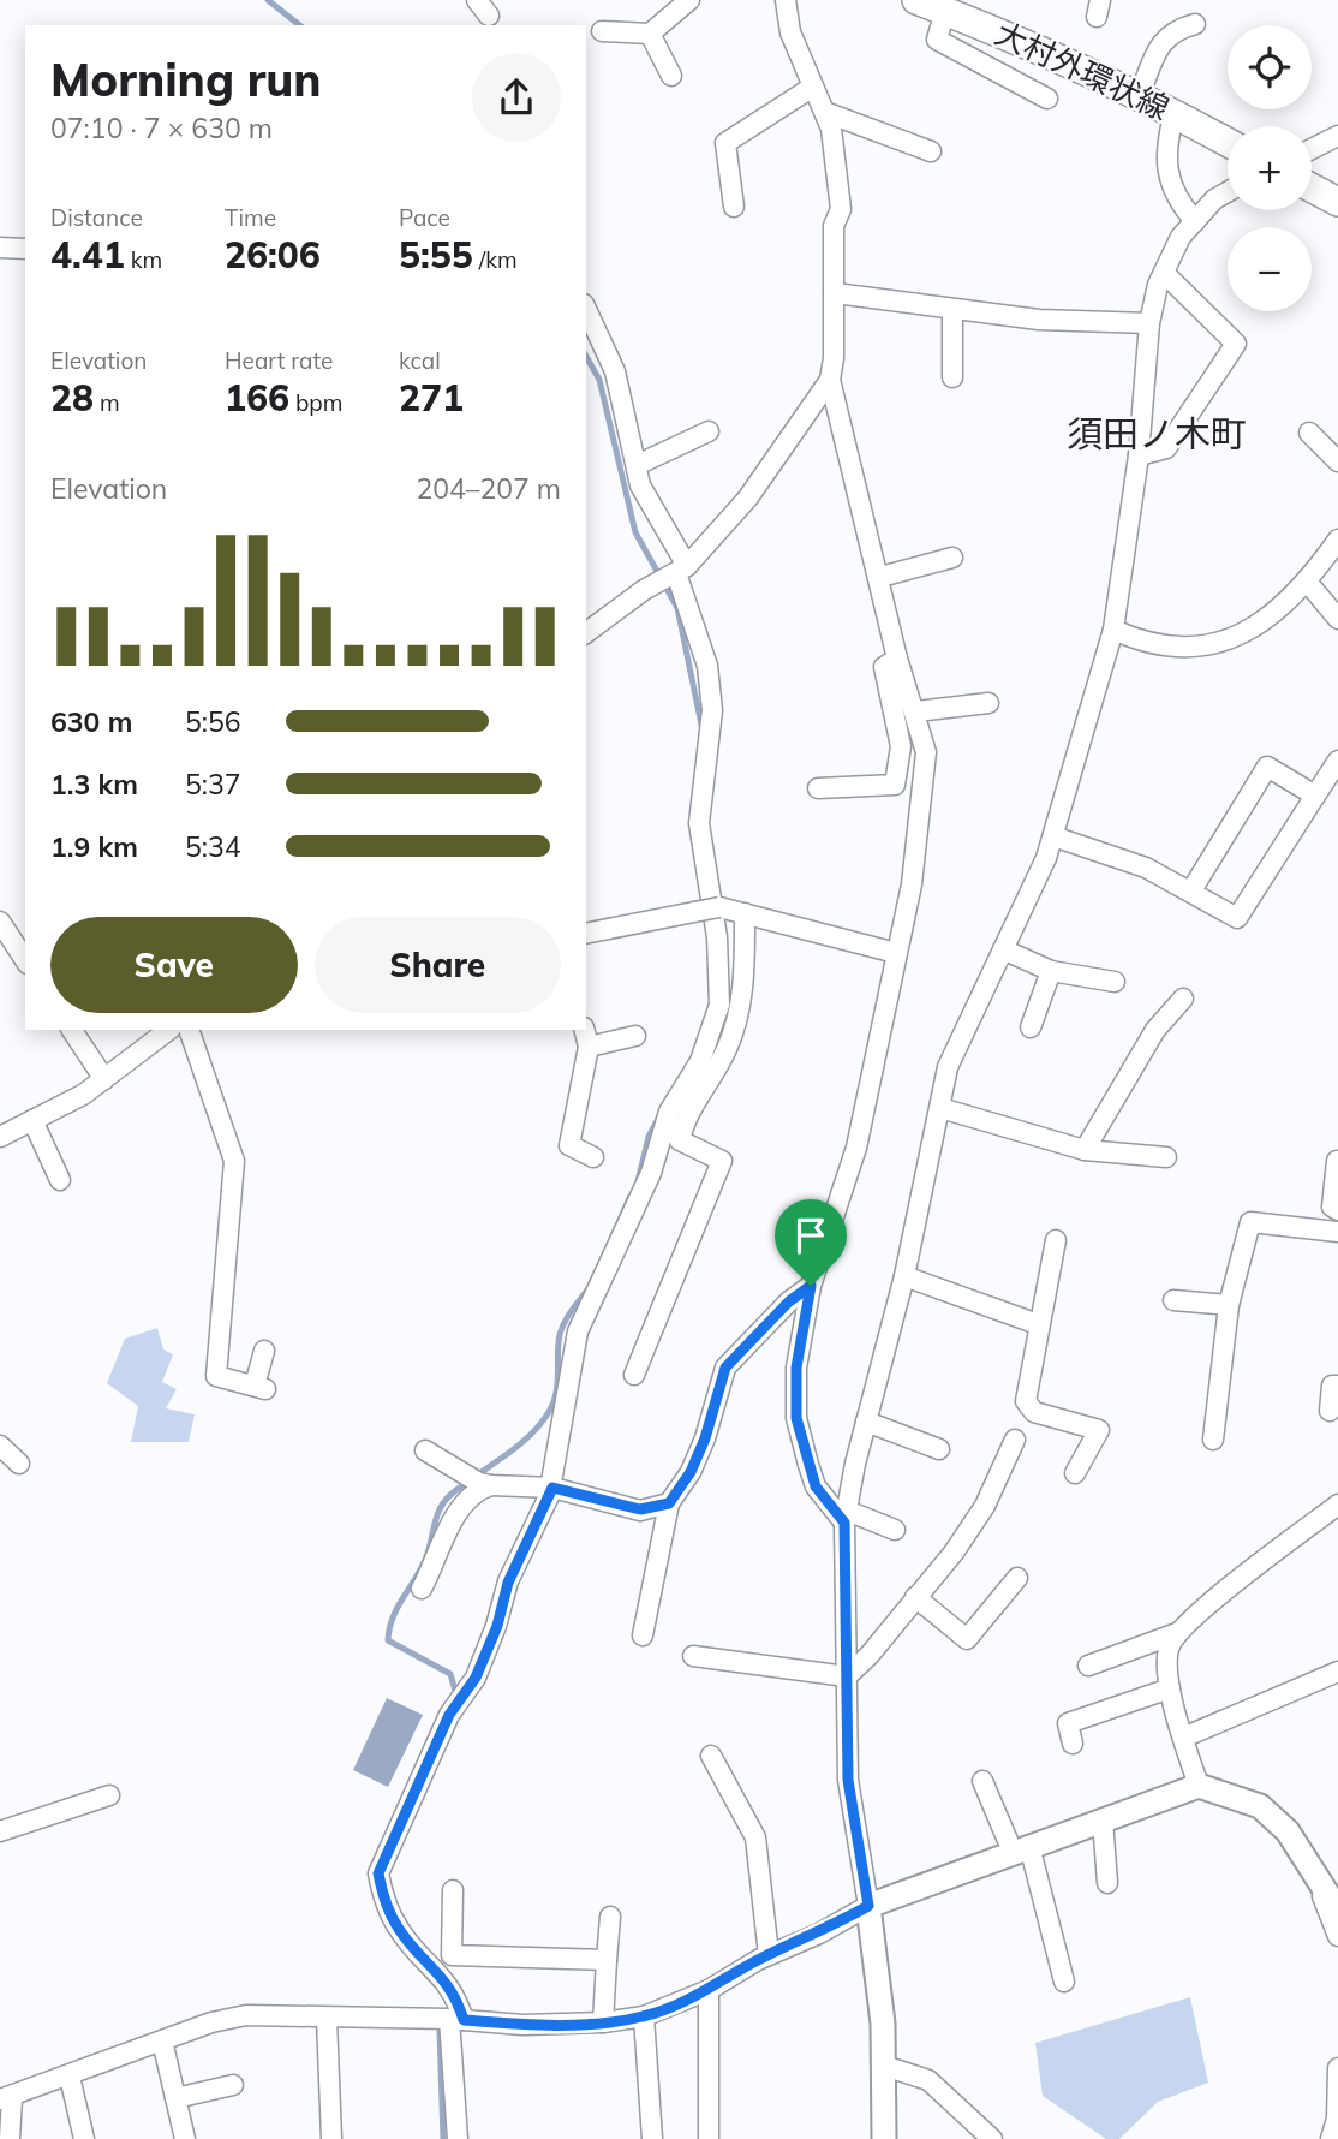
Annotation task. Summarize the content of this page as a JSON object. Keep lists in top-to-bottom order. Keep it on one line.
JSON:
{"streets":{"main road":["大村外環状線"]},"districts":["須田ノ木町"],"page":{"map_buttons":["+","−"],"heading":["Morning run","07:10 · 7 × 630 m"],"stats":[["Distance","4.41 km"],["Time","26:06"],["Pace","5:55 /km"],["Elevation","28 m"],["Heart rate","166 bpm"],["kcal","271"]],"chart":["Elevation","204–207 m"],"list":[{"name":"630 m","note":"5:56"},{"name":"1.3 km","note":"5:37"},{"name":"1.9 km","note":"5:34"}],"buttons":["Save","Share"]}}
